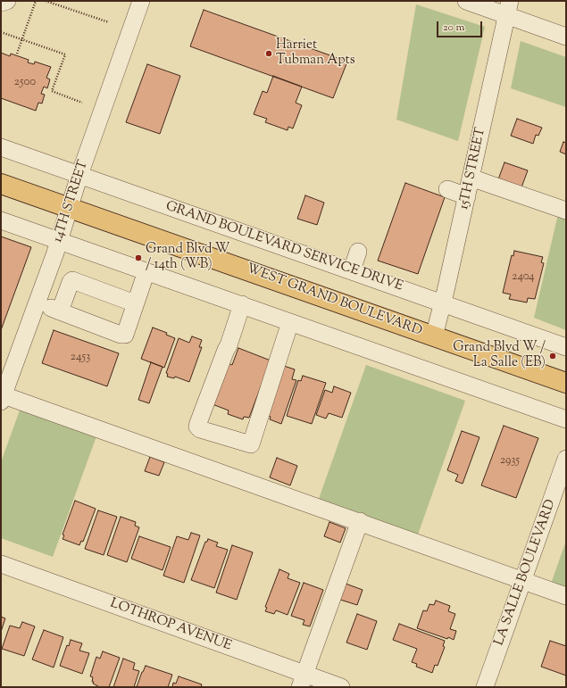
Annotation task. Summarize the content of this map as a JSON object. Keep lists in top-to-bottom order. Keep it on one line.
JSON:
{"streets":{"main road":["WEST GRAND BOULEVARD"],"street":["15TH STREET","14TH STREET","GRAND BOULEVARD SERVICE DRIVE","LA SALLE BOULEVARD","LOTHROP AVENUE"]},"crossings":[["15TH STREET","GRAND BOULEVARD SERVICE DRIVE"],["15TH STREET","WEST GRAND BOULEVARD"],["14TH STREET","GRAND BOULEVARD SERVICE DRIVE"],["14TH STREET","WEST GRAND BOULEVARD"]],"places":["Harriet Tubman Apts","Grand Blvd W / 14th (WB)","Grand Blvd W / La Salle (EB)"],"house_numbers":["2500","2404","2453","2935"],"scale_bar":"20 m"}
